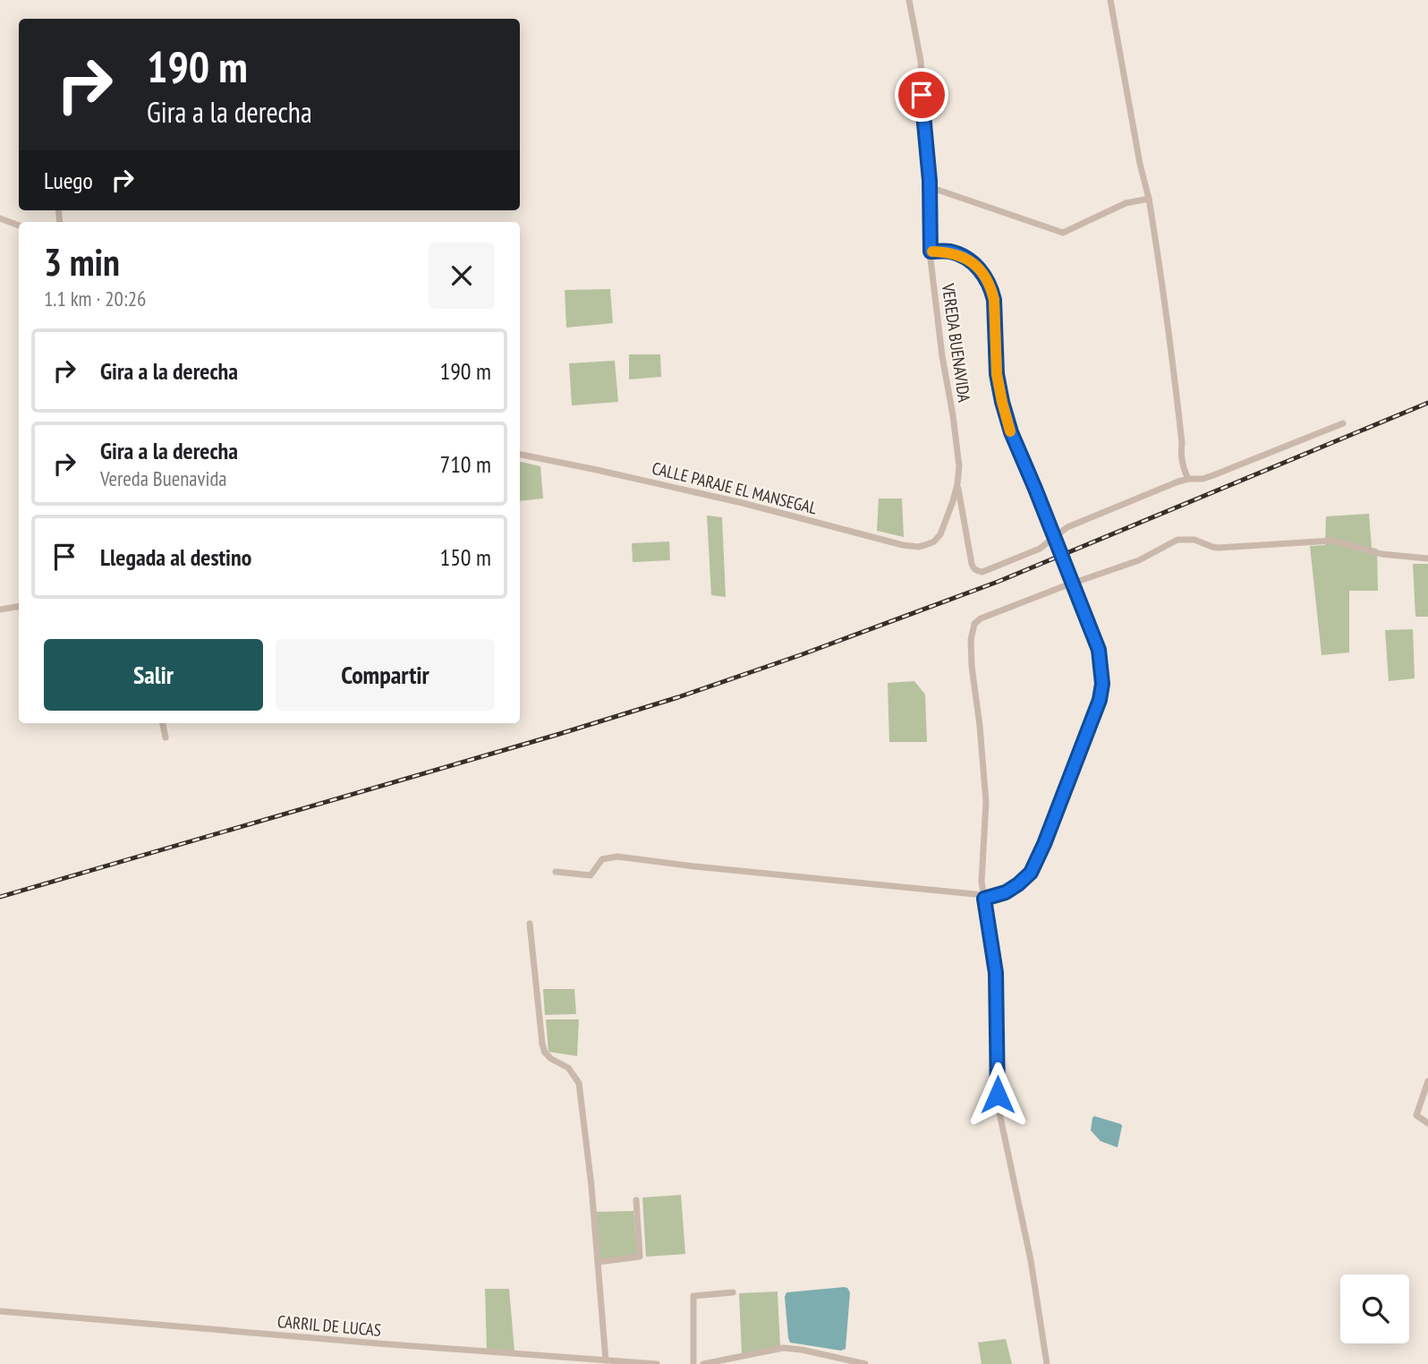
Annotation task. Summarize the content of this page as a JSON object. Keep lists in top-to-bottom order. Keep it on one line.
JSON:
{"streets":{"street":["VEREDA BUENAVIDA","CALLE PARAJE EL MANSEGAL","CARRIL DE LUCAS"]},"crossings":[["VEREDA BUENAVIDA","CALLE PARAJE EL MANSEGAL"]],"page":{"turn":["190 m","Gira a la derecha"],"then":"Luego","heading":["3 min","1.1 km · 20:26"],"list":[{"name":"Gira a la derecha","value":"190 m"},{"name":"Gira a la derecha","note":"Vereda Buenavida","value":"710 m"},{"name":"Llegada al destino","value":"150 m"}],"buttons":["Salir","Compartir"]}}
